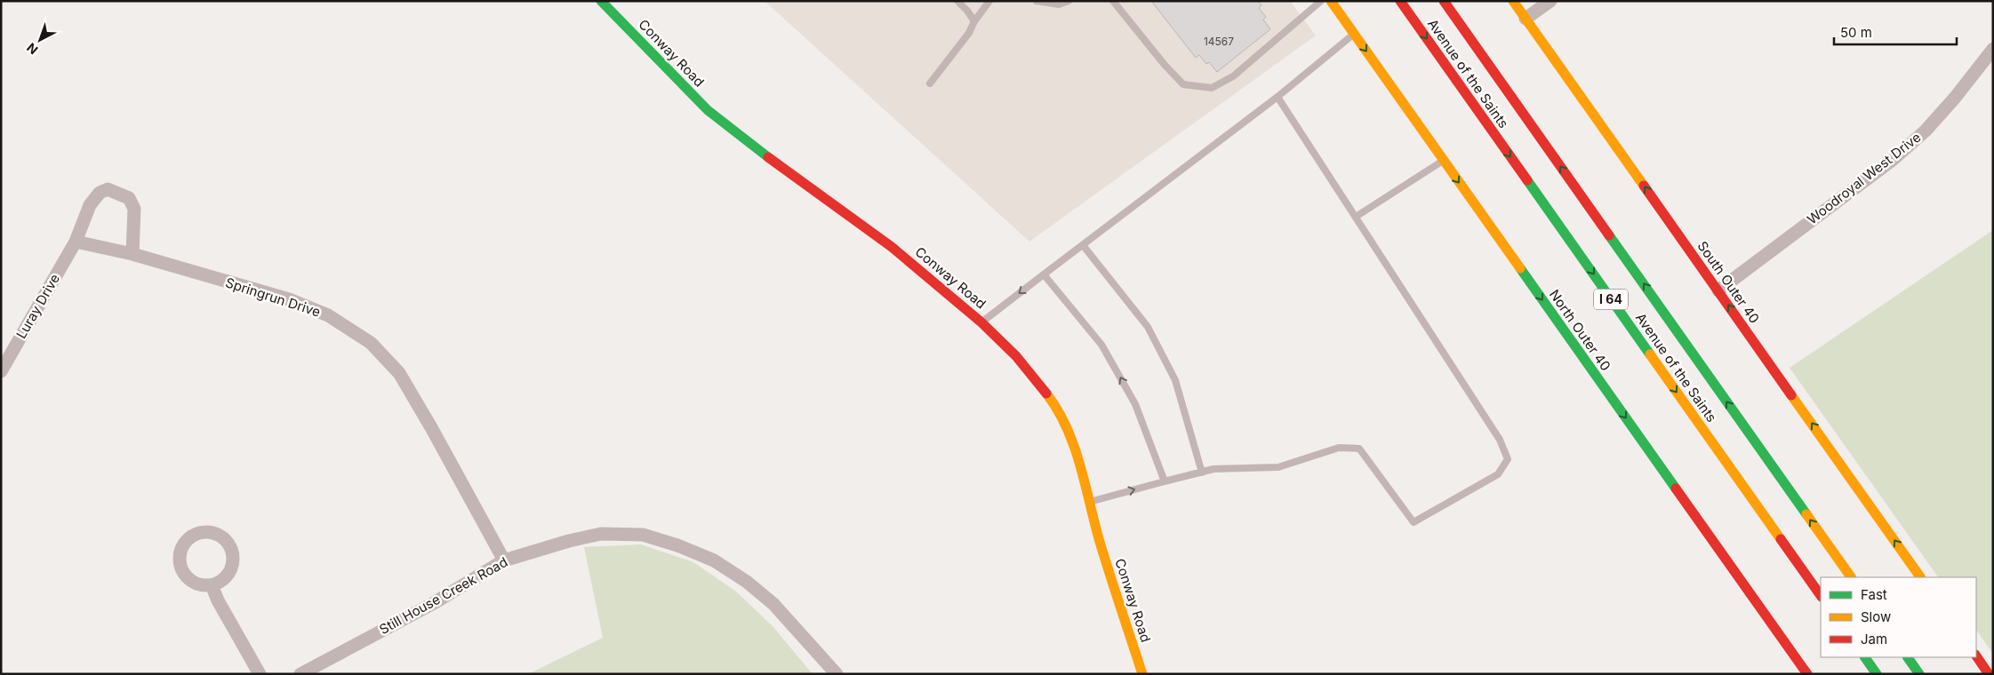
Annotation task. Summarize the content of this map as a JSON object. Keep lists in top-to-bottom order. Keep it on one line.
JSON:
{"streets":{"main road":["Conway Road","Avenue of the Saints","South Outer 40","I 64","North Outer 40"],"street":["Woodroyal West Drive","Springrun Drive","Luray Drive","Still House Creek Road"]},"crossings":[["Woodroyal West Drive","South Outer 40"],["Springrun Drive","Luray Drive"],["Springrun Drive","Still House Creek Road"]],"one_way":["South Outer 40","North Outer 40"],"house_numbers":["14567"],"legend":["Fast","Slow","Jam"],"scale_bar":"50 m","north":"bottom left"}
